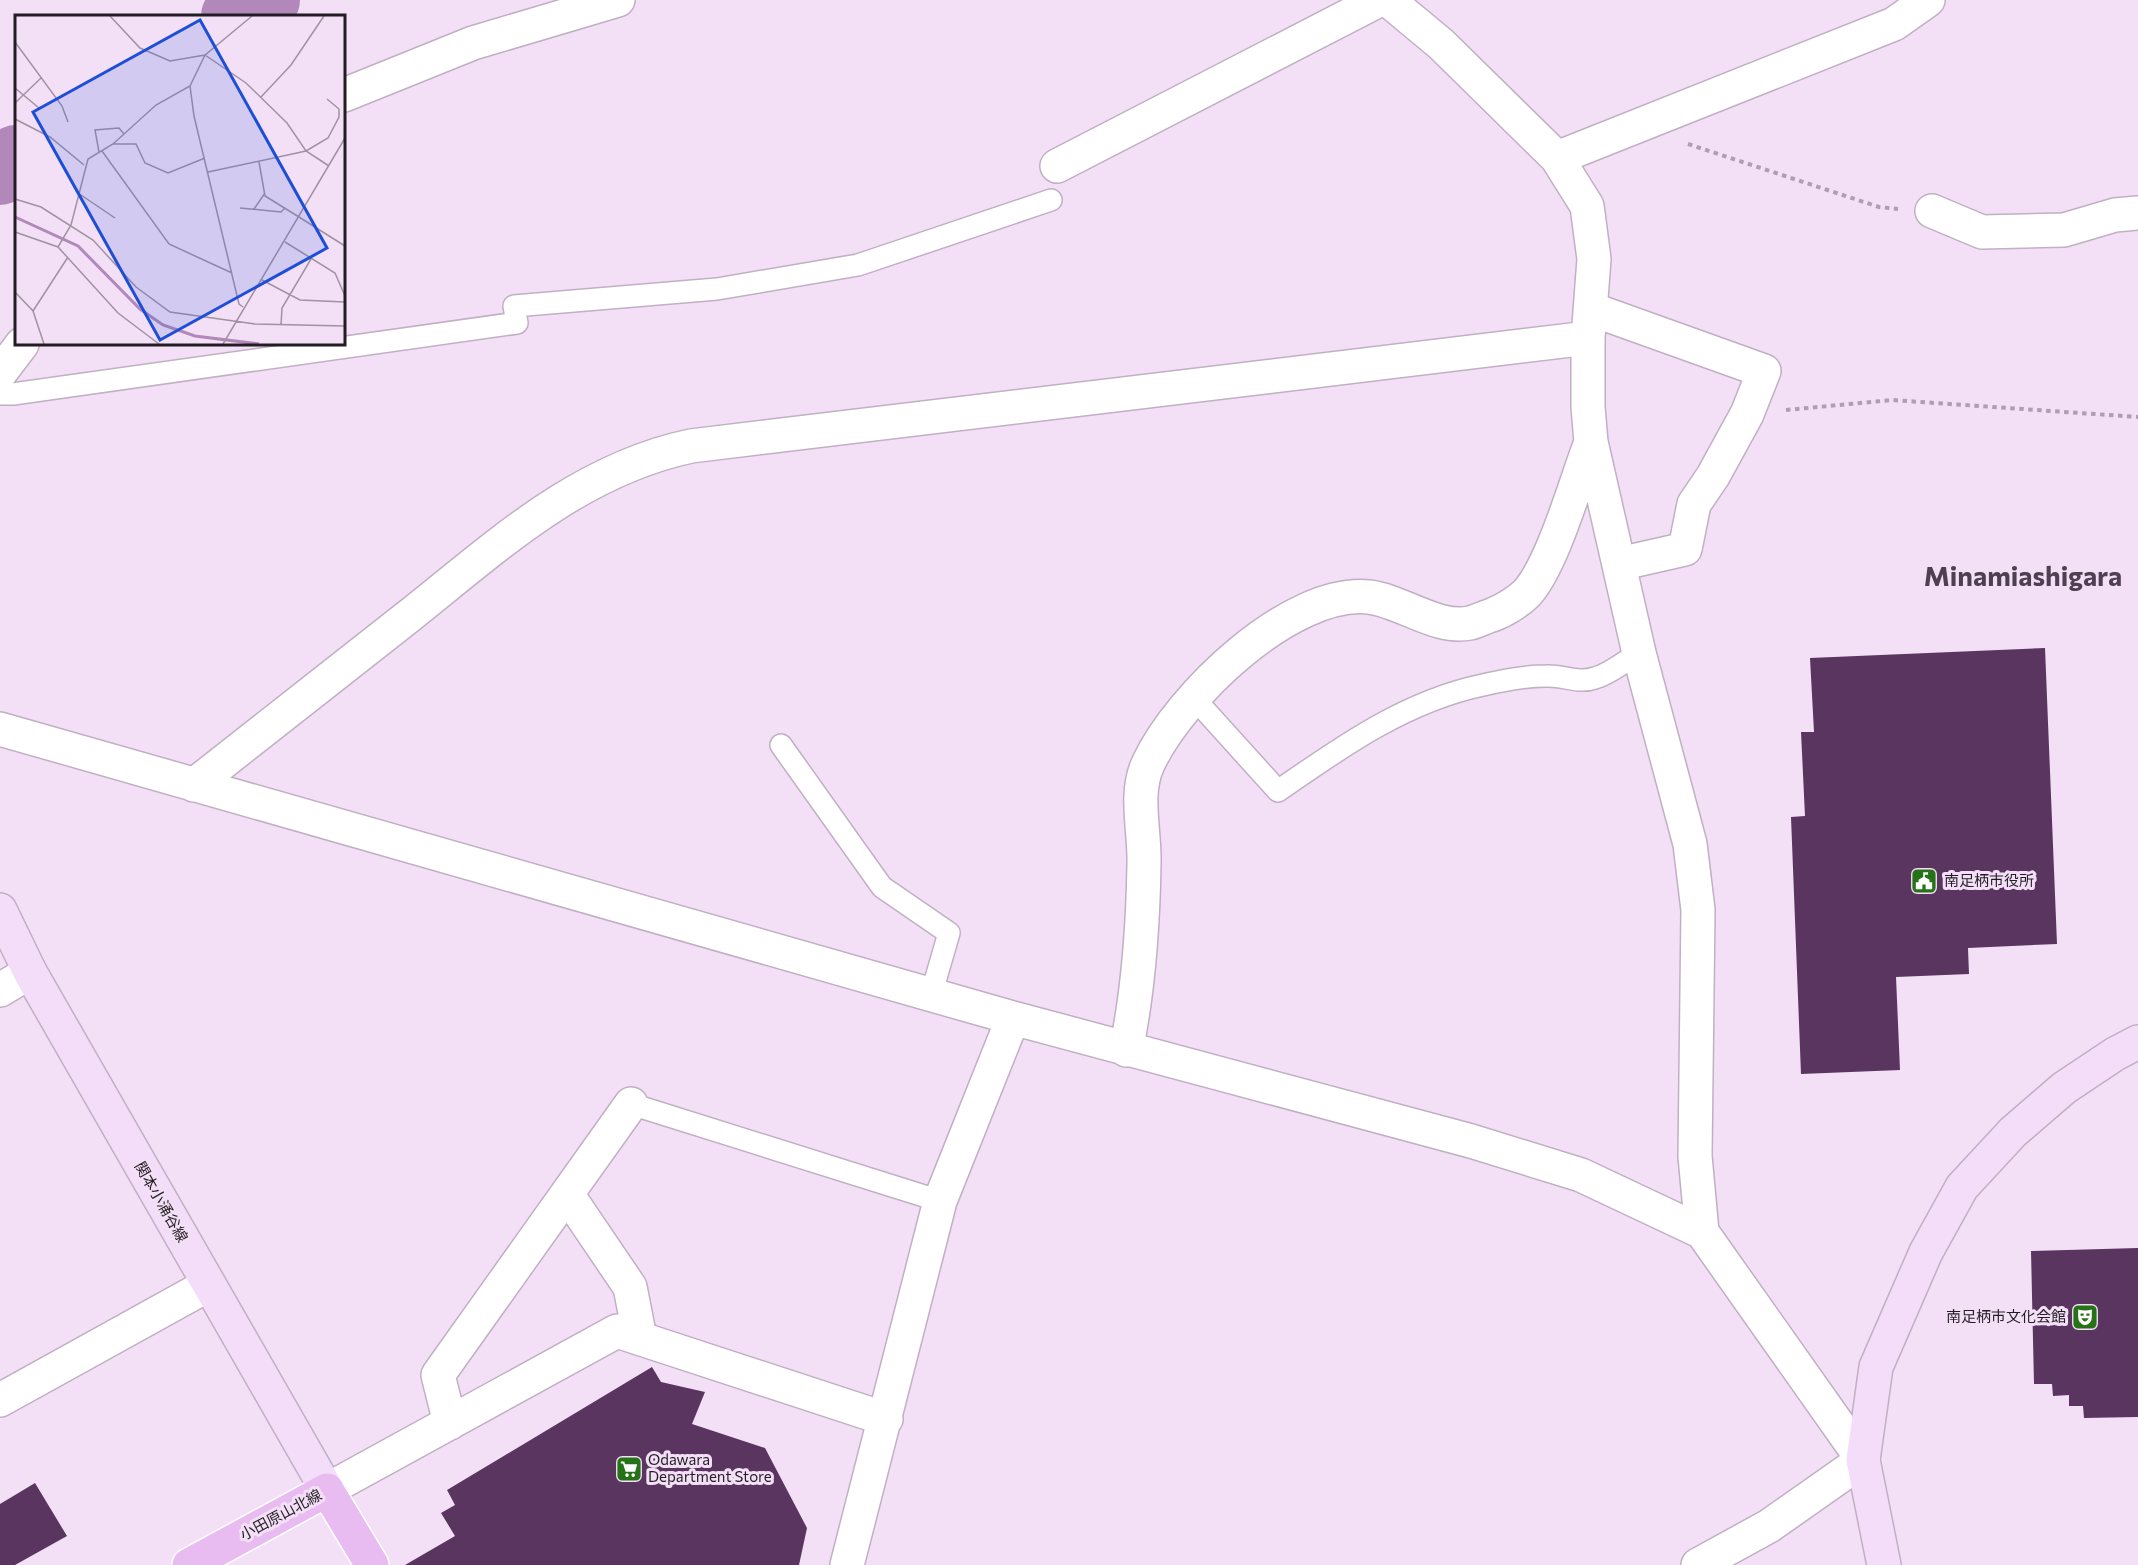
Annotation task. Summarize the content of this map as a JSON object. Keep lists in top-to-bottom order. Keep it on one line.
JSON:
{"streets":{"main road":["関本小涌谷線","小田原山北線"]},"crossings":[["関本小涌谷線","小田原山北線"]],"districts":["Minamiashigara"],"places":{"public building":["南足柄市役所"],"theatre":["南足柄市文化会館"],"supermarket":["Odawara Department Store"]}}
